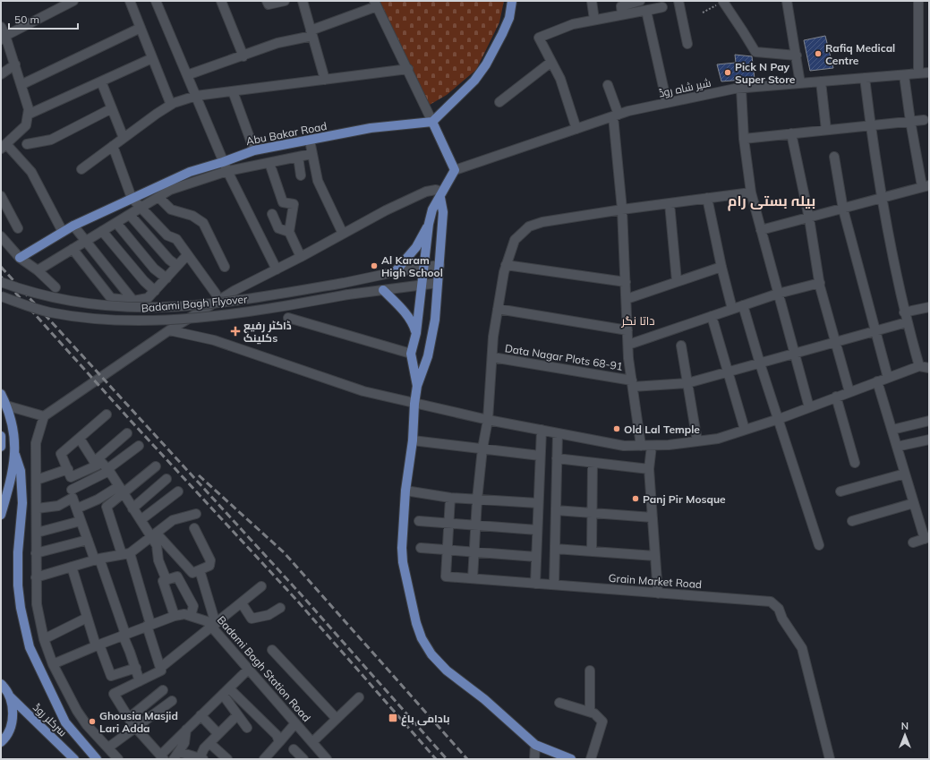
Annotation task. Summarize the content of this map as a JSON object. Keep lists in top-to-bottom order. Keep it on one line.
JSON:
{"streets":{"main road":["Abu Bakar Road","سرکلر روڈ"],"street":["شیر شاہ روڈ","Badami Bagh Flyover","Data Nagar Plots 68-91","Grain Market Road","Badami Bagh Station Road"]},"districts":["بیلہ بستی رام","داتا نگر"],"places":{"other":["Rafiq Medical Centre","Pick N Pay Super Store","Al Karam High School","Old Lal Temple","Panj Pir Mosque","Ghousia Masjid Lari Adda"],"health":["ڈاکٹر رفیع کلینکs"],"transit":["بادامی باغ"]},"scale_bar":"50 m","north":"top"}
